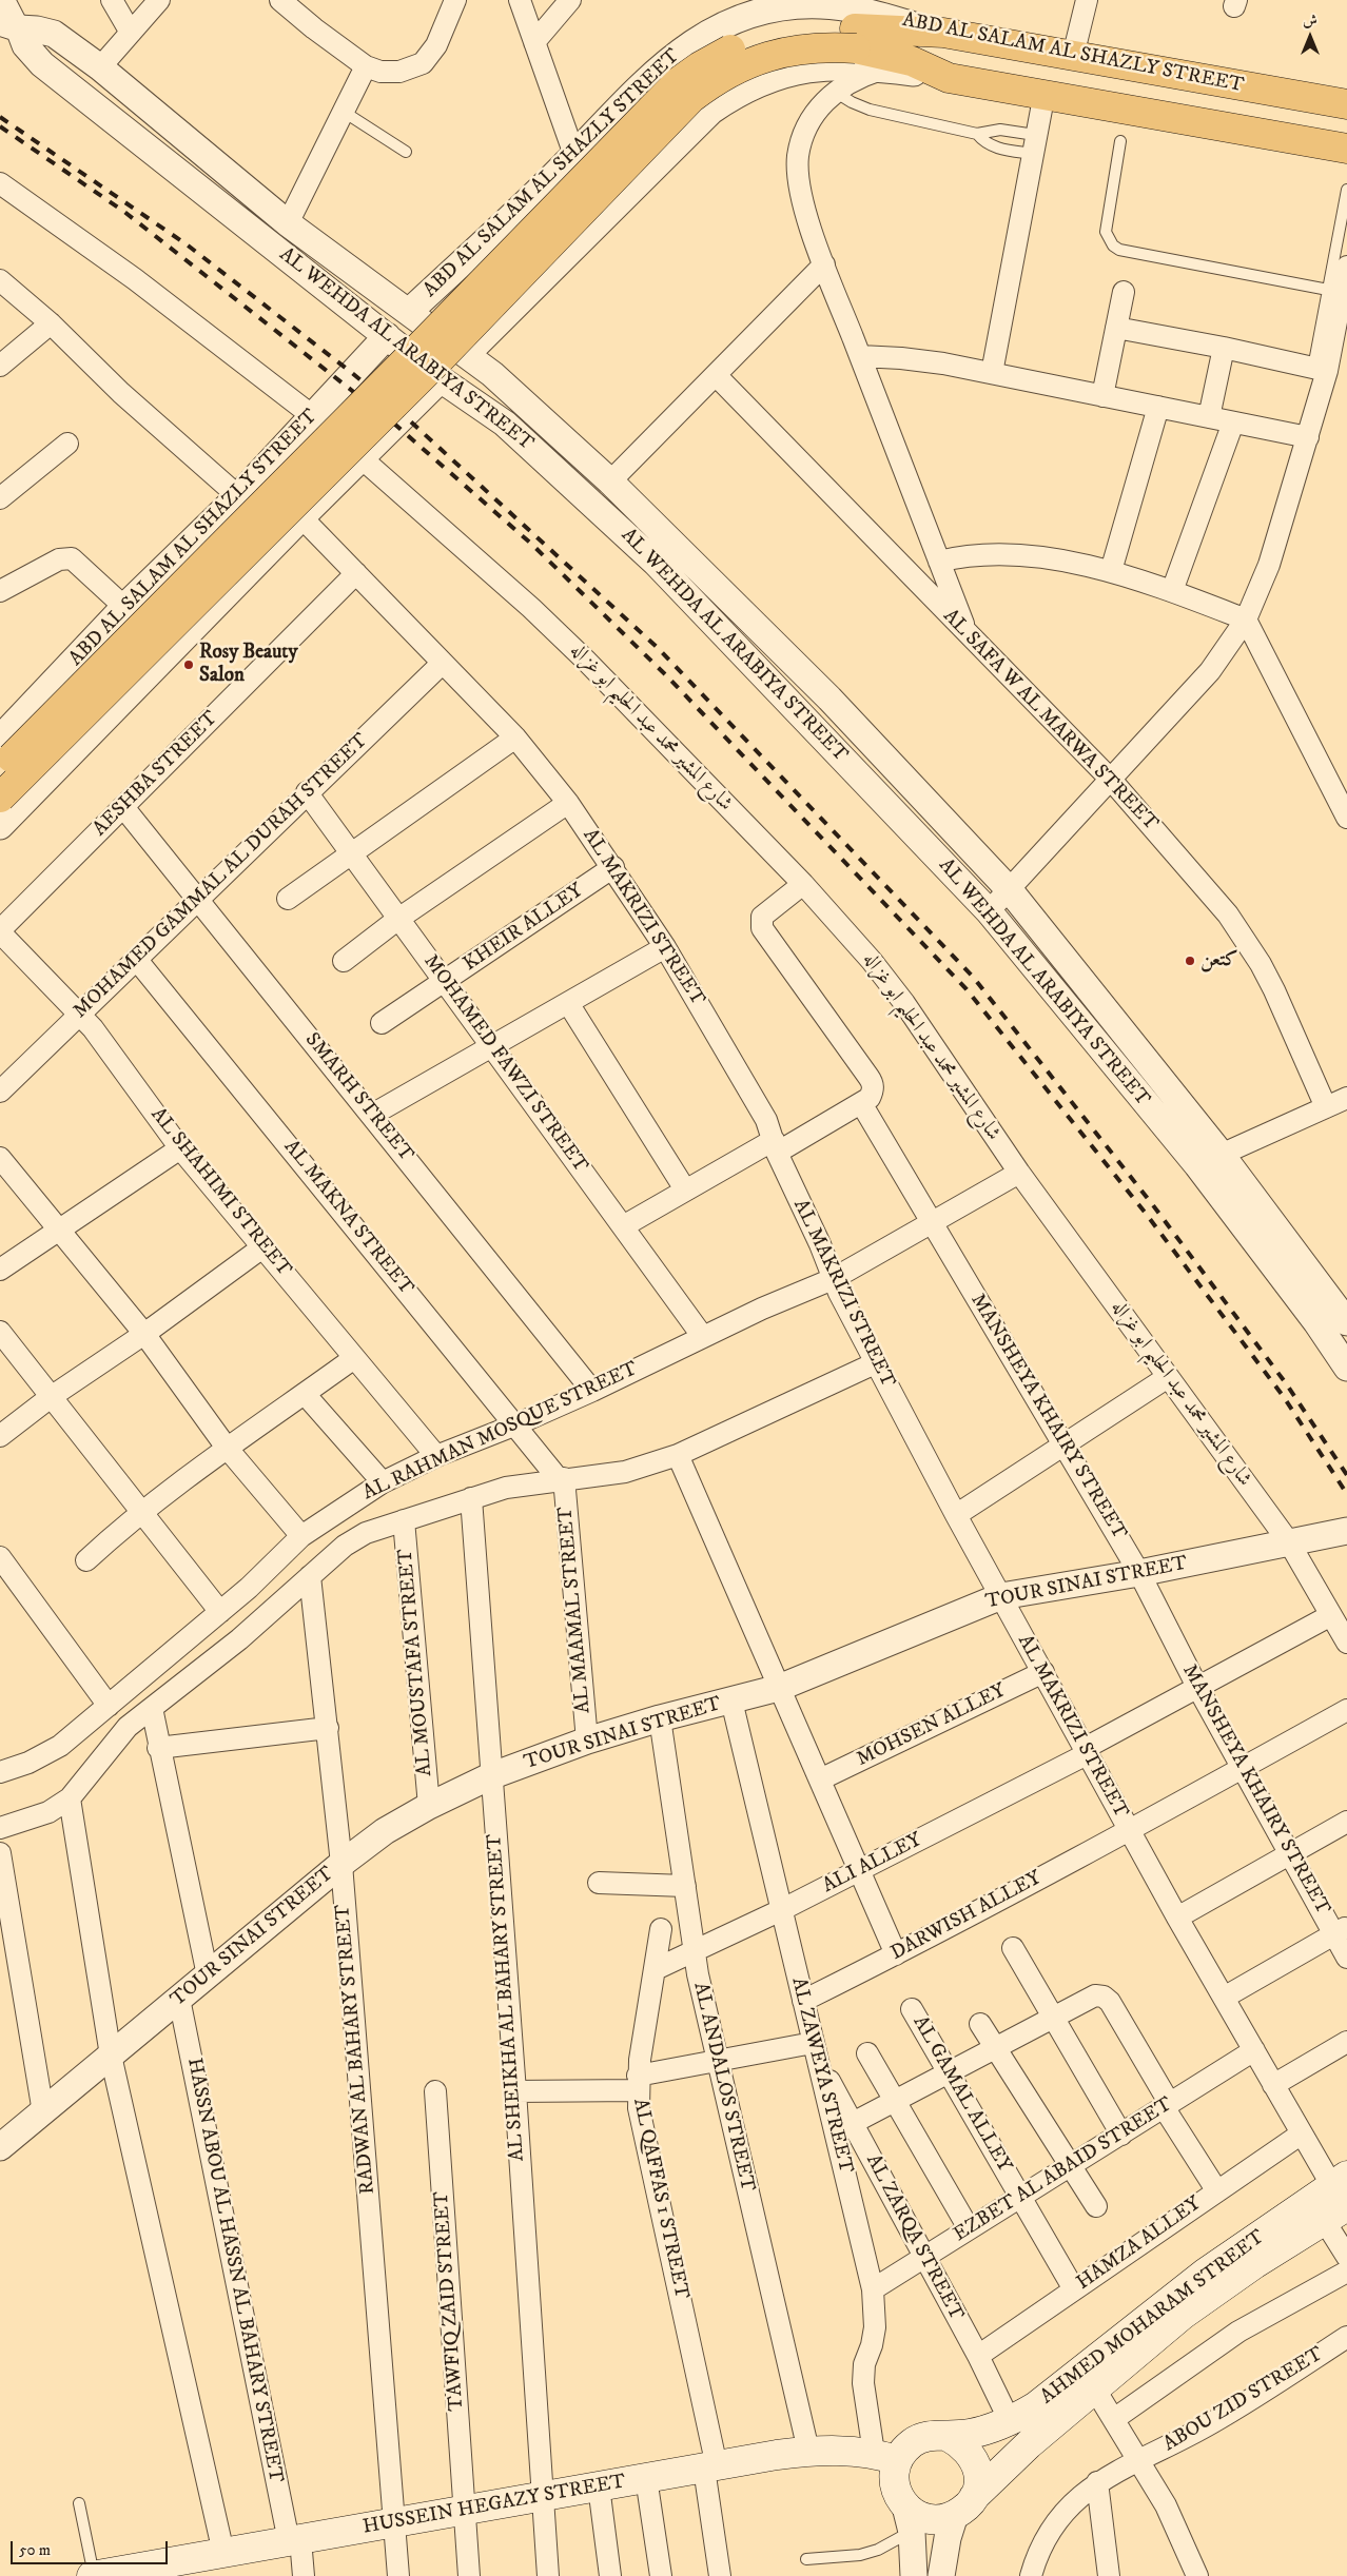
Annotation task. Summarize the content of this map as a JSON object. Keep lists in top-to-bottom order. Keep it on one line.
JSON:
{"streets":{"main road":["ABD AL SALAM AL SHAZLY STREET","AHMED MOHARAM STREET","HUSSEIN HEGAZY STREET"],"street":["AL WEHDA AL ARABIYA STREET","AL SAFA W AL MARWA STREET","شارع المشير محمد عبد الحليم ابو غزاله","AESHBA STREET","MOHAMED GAMMAL AL DURAH STREET","AL MAKRIZI STREET","KHEIR ALLEY","MOHAMED FAWZI STREET","SMARH STREET","AL SHAHIMI STREET","AL MAKNA STREET","MANSHEYA KHAIRY STREET","AL RAHMAN MOSQUE STREET","TOUR SINAI STREET","AL MAAMAL STREET","AL MOUSTAFA STREET","MOHSEN ALLEY","ALI ALLEY","DARWISH ALLEY","AL SHEIKHA AL BAHARY STREET","RADWAN AL BAHARY STREET","AL ZAWEYA STREET","AL ANDALOS STREET","AL GAMAL ALLEY","EZBET AL ABAID STREET","AL QAFFAS 1 STREET","AL ZARQA STREET","HAMZA ALLEY","HASSN ABOU AL HASSN AL BAHARY STREET","TAWFIQ ZAID STREET","ABOU ZID STREET"]},"crossings":[["ABD AL SALAM AL SHAZLY STREET","AL WEHDA AL ARABIYA STREET"],["شارع المشير محمد عبد الحليم ابو غزاله","AL RAHMAN MOSQUE STREET"],["شارع المشير محمد عبد الحليم ابو غزاله","TOUR SINAI STREET"],["شارع المشير محمد عبد الحليم ابو غزاله","ALI ALLEY"],["AESHBA STREET","AL MAKRIZI STREET"],["AESHBA STREET","SMARH STREET"],["AESHBA STREET","AL SHAHIMI STREET"],["MOHAMED GAMMAL AL DURAH STREET","AL MAKRIZI STREET"],["MOHAMED GAMMAL AL DURAH STREET","MOHAMED FAWZI STREET"],["MOHAMED GAMMAL AL DURAH STREET","SMARH STREET"],["MOHAMED GAMMAL AL DURAH STREET","AL SHAHIMI STREET"],["MOHAMED GAMMAL AL DURAH STREET","AL MAKNA STREET"],["AL MAKRIZI STREET","KHEIR ALLEY"],["AL MAKRIZI STREET","AL RAHMAN MOSQUE STREET"],["AL MAKRIZI STREET","TOUR SINAI STREET"],["AL MAKRIZI STREET","MOHSEN ALLEY"],["AL MAKRIZI STREET","ALI ALLEY"],["AL MAKRIZI STREET","DARWISH ALLEY"],["AL MAKRIZI STREET","EZBET AL ABAID STREET"],["AL MAKRIZI STREET","HAMZA ALLEY"],["AL MAKRIZI STREET","AHMED MOHARAM STREET"],["KHEIR ALLEY","MOHAMED FAWZI STREET"],["MOHAMED FAWZI STREET","AL RAHMAN MOSQUE STREET"],["SMARH STREET","AL RAHMAN MOSQUE STREET"],["AL SHAHIMI STREET","AL RAHMAN MOSQUE STREET"],["AL MAKNA STREET","AL RAHMAN MOSQUE STREET"],["AL MAKNA STREET","AL MAAMAL STREET"],["MANSHEYA KHAIRY STREET","AL RAHMAN MOSQUE STREET"],["MANSHEYA KHAIRY STREET","TOUR SINAI STREET"],["MANSHEYA KHAIRY STREET","ALI ALLEY"],["MANSHEYA KHAIRY STREET","DARWISH ALLEY"],["AL RAHMAN MOSQUE STREET","AL MAAMAL STREET"],["AL RAHMAN MOSQUE STREET","AL MOUSTAFA STREET"],["AL RAHMAN MOSQUE STREET","AL SHEIKHA AL BAHARY STREET"],["AL RAHMAN MOSQUE STREET","RADWAN AL BAHARY STREET"],["TOUR SINAI STREET","AL MAAMAL STREET"],["TOUR SINAI STREET","AL MOUSTAFA STREET"],["TOUR SINAI STREET","AL SHEIKHA AL BAHARY STREET"],["TOUR SINAI STREET","RADWAN AL BAHARY STREET"],["TOUR SINAI STREET","AL ZAWEYA STREET"],["TOUR SINAI STREET","AL ANDALOS STREET"],["TOUR SINAI STREET","HASSN ABOU AL HASSN AL BAHARY STREET"],["ALI ALLEY","AL ZAWEYA STREET"],["ALI ALLEY","AL ANDALOS STREET"],["ALI ALLEY","AL QAFFAS 1 STREET"],["DARWISH ALLEY","AL ZAWEYA STREET"],["AL SHEIKHA AL BAHARY STREET","HUSSEIN HEGAZY STREET"],["RADWAN AL BAHARY STREET","HUSSEIN HEGAZY STREET"],["AL ZAWEYA STREET","EZBET AL ABAID STREET"],["AL ZAWEYA STREET","AL ZARQA STREET"],["AL ZAWEYA STREET","AHMED MOHARAM STREET"],["AL ZAWEYA STREET","HUSSEIN HEGAZY STREET"],["AL ANDALOS STREET","HUSSEIN HEGAZY STREET"],["AL GAMAL ALLEY","EZBET AL ABAID STREET"],["AL GAMAL ALLEY","HAMZA ALLEY"],["EZBET AL ABAID STREET","AL ZARQA STREET"],["AL QAFFAS 1 STREET","HUSSEIN HEGAZY STREET"],["AL ZARQA STREET","HAMZA ALLEY"],["AL ZARQA STREET","AHMED MOHARAM STREET"],["HASSN ABOU AL HASSN AL BAHARY STREET","HUSSEIN HEGAZY STREET"],["TAWFIQ ZAID STREET","HUSSEIN HEGAZY STREET"],["AHMED MOHARAM STREET","HUSSEIN HEGAZY STREET"]],"places":["Rosy Beauty Salon","كتعن"],"scale_bar":"50 m","north":"top"}
